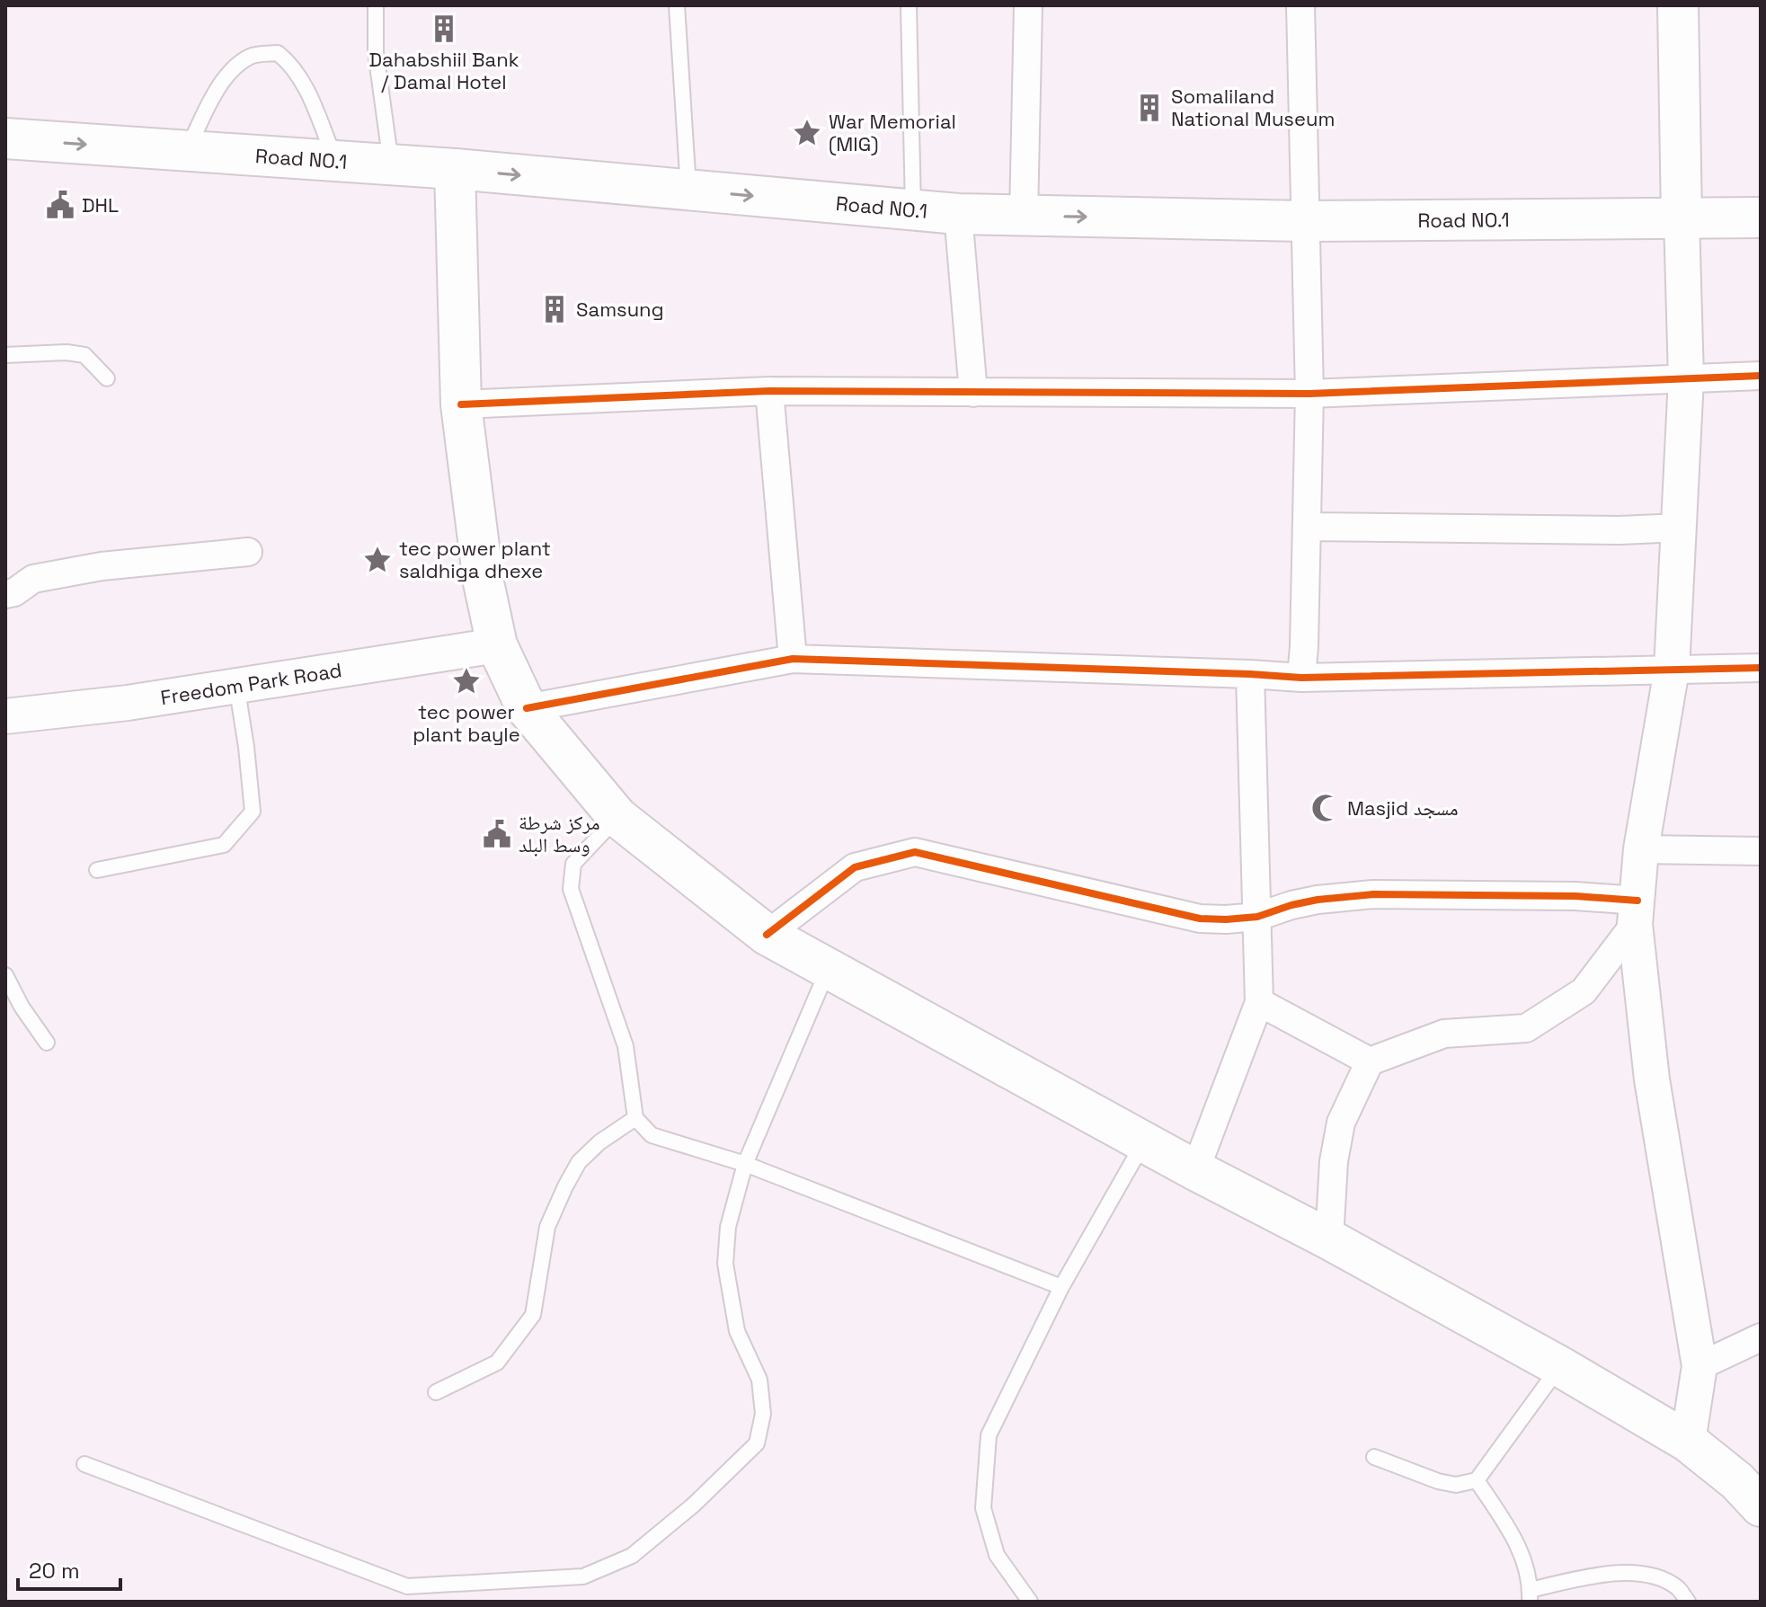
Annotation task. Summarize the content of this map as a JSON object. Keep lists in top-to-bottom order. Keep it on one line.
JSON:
{"streets":{"main road":["Road NO.1"],"street":["Freedom Park Road"]},"one_way":["Road NO.1"],"places":{"building":["Dahabshiil Bank / Damal Hotel","Somaliland National Museum","Samsung"],"place":["War Memorial (MIG)","tec power plant saldhiga dhexe","tec power plant bayle"],"public building":["DHL","مركز شرطة وسط البلد"],"mosque":["Masjid مسجد"]},"scale_bar":"20 m"}
